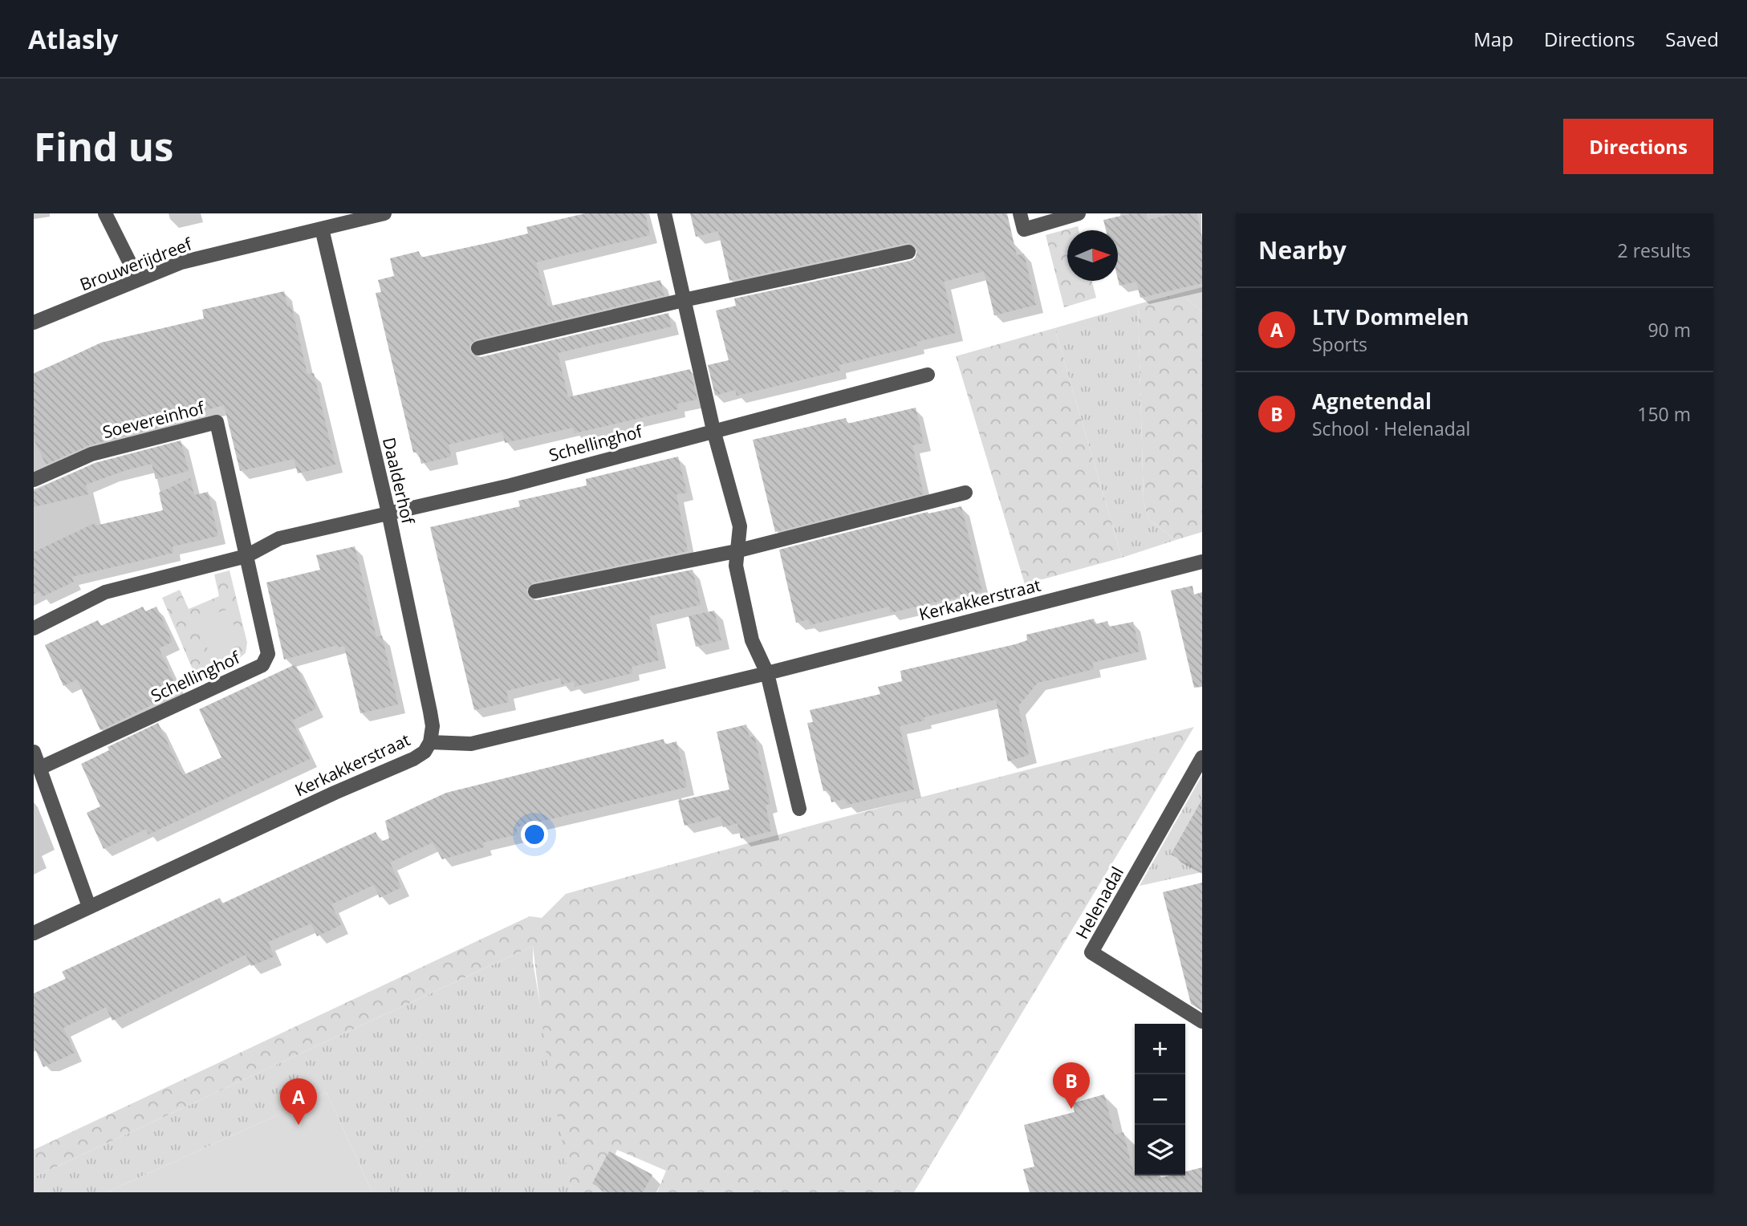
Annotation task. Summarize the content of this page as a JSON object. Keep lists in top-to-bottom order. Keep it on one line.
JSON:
{"streets":{"street":["Brouwerijdreef","Soevereinhof","Schellinghof","Daalderhof","Kerkakkerstraat","Helenadal"]},"crossings":[["Brouwerijdreef","Daalderhof"],["Soevereinhof","Schellinghof"],["Schellinghof","Daalderhof"],["Daalderhof","Kerkakkerstraat"]],"north":"right","page":{"header":"Atlasly","nav":["Map","Directions","Saved"],"buttons":"Directions","title":"Find us","heading":["Nearby","2 results"],"list":[{"mark":"A","name":"LTV Dommelen","note":"Sports","value":"90 m"},{"mark":"B","name":"Agnetendal","note":"School · Helenadal","value":"150 m"}],"map_buttons":["+","−"],"pins":["B","A"]}}
